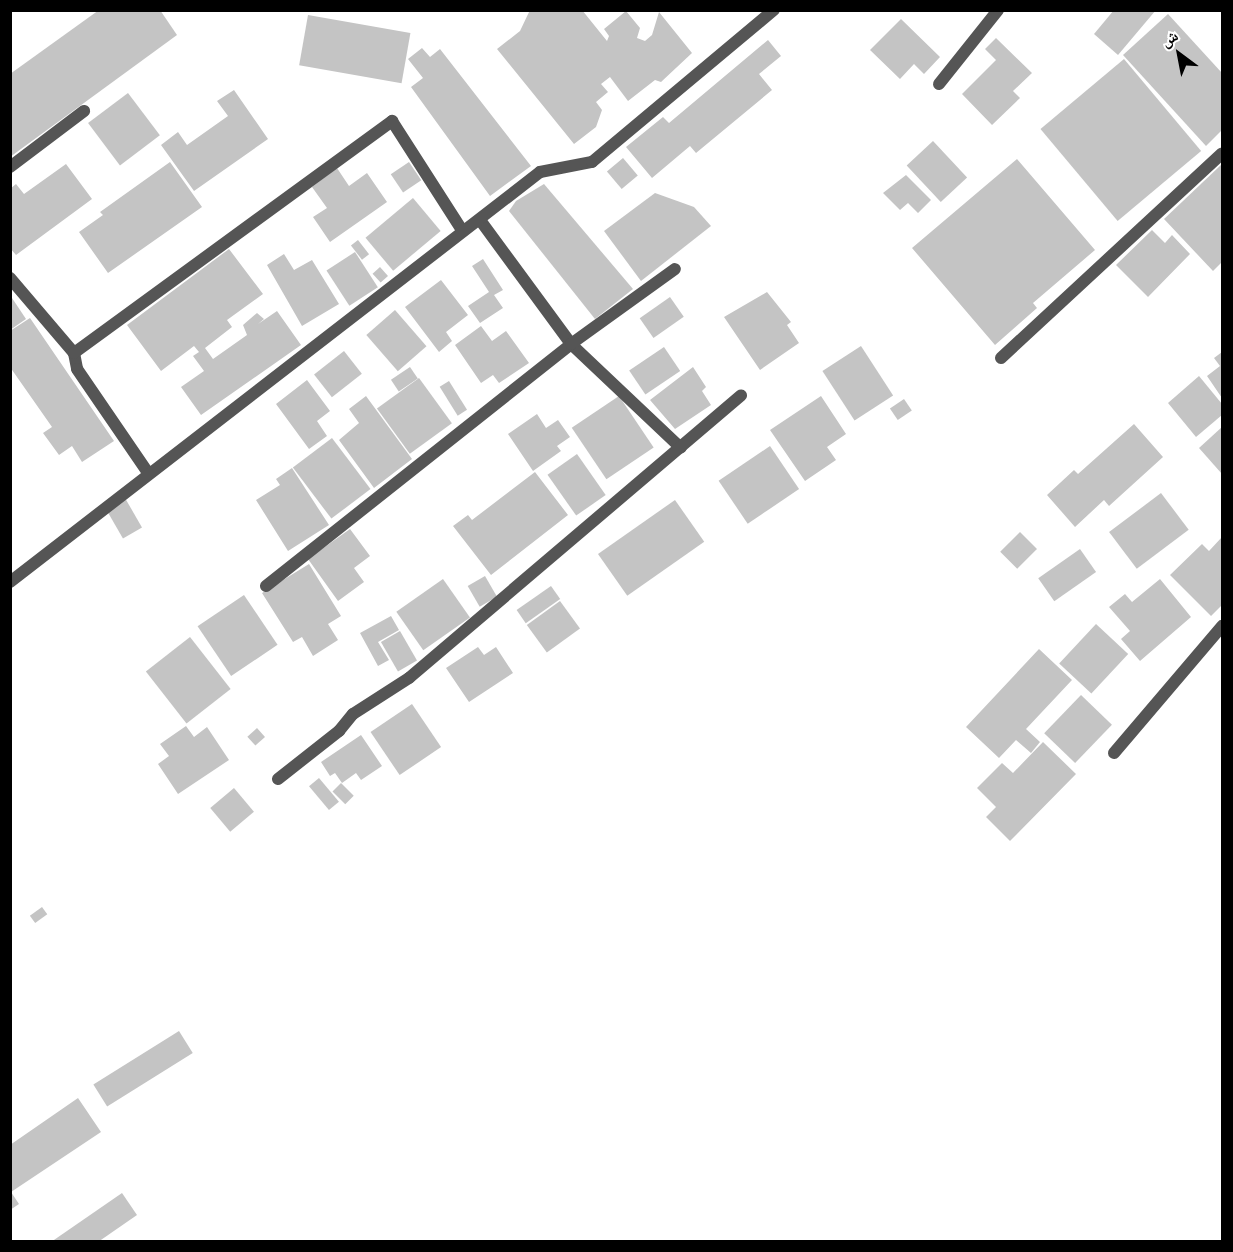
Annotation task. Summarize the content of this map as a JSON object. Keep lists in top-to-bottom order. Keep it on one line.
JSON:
{"north":"top left"}
